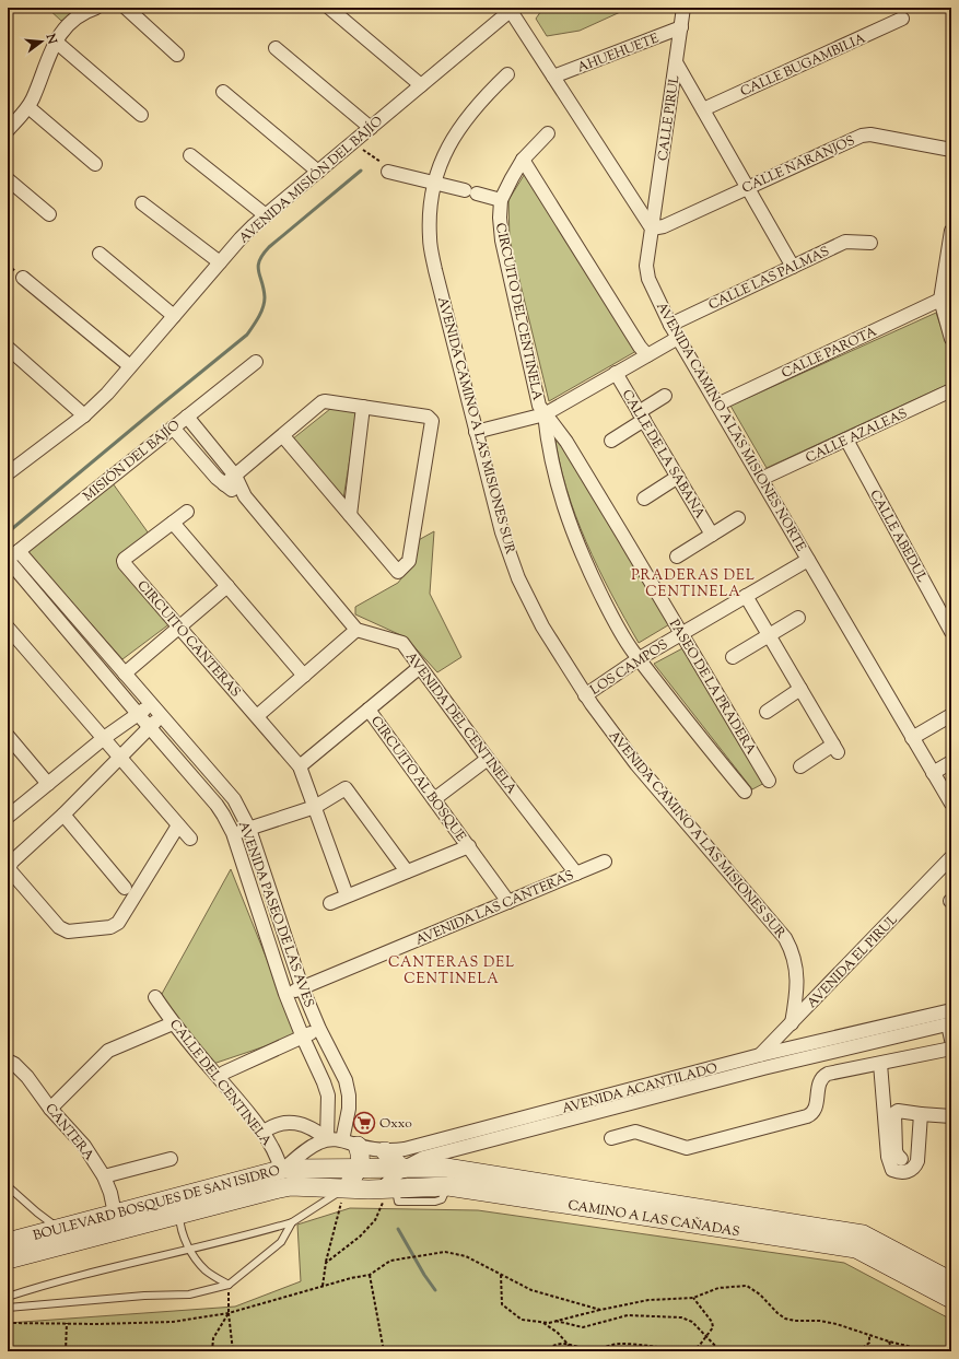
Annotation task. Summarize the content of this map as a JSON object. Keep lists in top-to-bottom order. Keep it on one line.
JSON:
{"streets":{"main road":["BOULEVARD BOSQUES DE SAN ISIDRO","CAMINO A LAS CAÑADAS"],"street":["AHUEHUETE","CALLE BUGAMBILIA","CALLE PIRUL","CALLE NARANJOS","AVENIDA MISIÓN DEL BAJÍO","CALLE LAS PALMAS","CIRCUITO DEL CENTINELA","CALLE PAROTA","AVENIDA CAMINO A LAS MISIONES SUR","AVENIDA CAMINO A LAS MISIONES NORTE","CALLE AZALEAS","CALLE DE LA SABANA","MISIÓN DEL BAJÍO","CALLE ABEDUL","CIRCUITO CANTERAS","LOS CAMPOS","PASEO DE LA PRADERA","AVENIDA DEL CENTINELA","CIRCUITO AL BOSQUE","AVENIDA LAS CANTERAS","AVENIDA PASEO DE LAS AVES","AVENIDA EL PIRUL","CALLE DEL CENTINELA","AVENIDA ACANTILADO","CANTERA"]},"crossings":[["AHUEHUETE","CALLE PIRUL"],["CALLE PIRUL","CALLE NARANJOS"],["CALLE PIRUL","AVENIDA CAMINO A LAS MISIONES NORTE"],["CALLE NARANJOS","AVENIDA CAMINO A LAS MISIONES NORTE"],["CALLE LAS PALMAS","AVENIDA CAMINO A LAS MISIONES NORTE"],["CIRCUITO DEL CENTINELA","PASEO DE LA PRADERA"],["CALLE PAROTA","AVENIDA CAMINO A LAS MISIONES NORTE"],["AVENIDA CAMINO A LAS MISIONES SUR","LOS CAMPOS"],["AVENIDA CAMINO A LAS MISIONES SUR","AVENIDA EL PIRUL"],["AVENIDA CAMINO A LAS MISIONES NORTE","CALLE AZALEAS"],["AVENIDA CAMINO A LAS MISIONES NORTE","LOS CAMPOS"],["CALLE AZALEAS","CALLE ABEDUL"],["MISIÓN DEL BAJÍO","AVENIDA PASEO DE LAS AVES"],["LOS CAMPOS","PASEO DE LA PRADERA"],["AVENIDA DEL CENTINELA","CIRCUITO AL BOSQUE"],["AVENIDA DEL CENTINELA","AVENIDA LAS CANTERAS"],["CIRCUITO AL BOSQUE","AVENIDA LAS CANTERAS"],["AVENIDA LAS CANTERAS","AVENIDA PASEO DE LAS AVES"],["AVENIDA PASEO DE LAS AVES","AVENIDA ACANTILADO"],["AVENIDA EL PIRUL","AVENIDA ACANTILADO"],["CALLE DEL CENTINELA","AVENIDA ACANTILADO"],["CALLE DEL CENTINELA","BOULEVARD BOSQUES DE SAN ISIDRO"],["AVENIDA ACANTILADO","BOULEVARD BOSQUES DE SAN ISIDRO"],["AVENIDA ACANTILADO","CAMINO A LAS CAÑADAS"],["CANTERA","BOULEVARD BOSQUES DE SAN ISIDRO"],["BOULEVARD BOSQUES DE SAN ISIDRO","CAMINO A LAS CAÑADAS"]],"districts":["PRADERAS DEL CENTINELA","CANTERAS DEL CENTINELA"],"places":{"supermarket":["Oxxo"]},"north":"right"}
